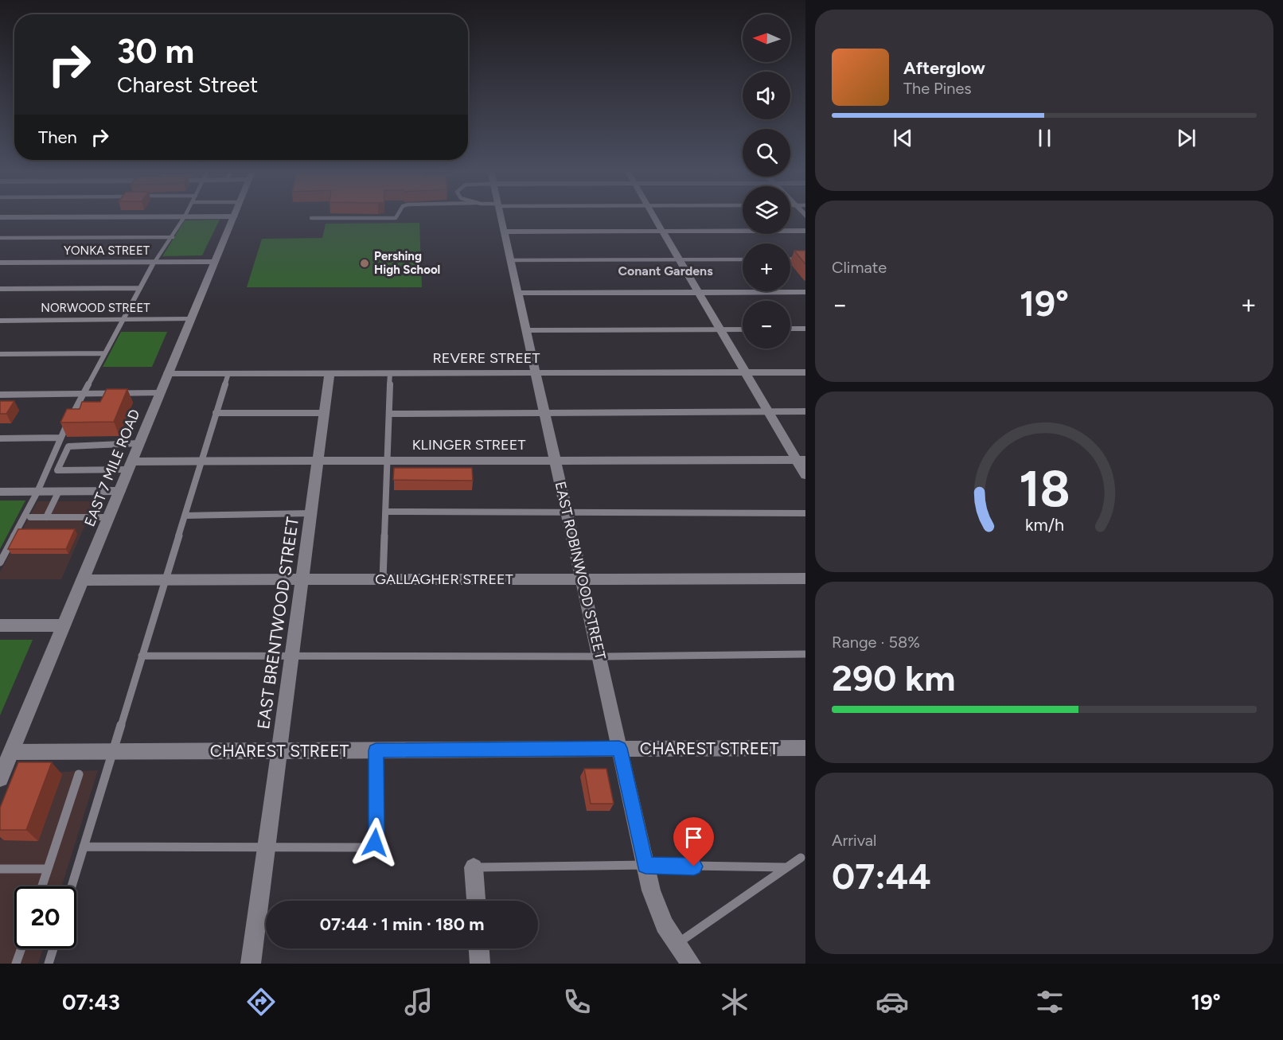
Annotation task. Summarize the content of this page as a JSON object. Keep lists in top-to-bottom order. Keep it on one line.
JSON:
{"streets":{"street":["YONKA STREET","NORWOOD STREET","REVERE STREET","KLINGER STREET","EAST 7 MILE ROAD","EAST ROBINWOOD STREET","GALLAGHER STREET","EAST BRENTWOOD STREET","CHAREST STREET"]},"crossings":[["YONKA STREET","EAST 7 MILE ROAD"],["NORWOOD STREET","EAST 7 MILE ROAD"],["REVERE STREET","EAST 7 MILE ROAD"],["REVERE STREET","EAST ROBINWOOD STREET"],["REVERE STREET","EAST BRENTWOOD STREET"],["KLINGER STREET","EAST 7 MILE ROAD"],["KLINGER STREET","EAST ROBINWOOD STREET"],["KLINGER STREET","EAST BRENTWOOD STREET"],["EAST 7 MILE ROAD","GALLAGHER STREET"],["EAST 7 MILE ROAD","CHAREST STREET"],["EAST ROBINWOOD STREET","GALLAGHER STREET"],["EAST ROBINWOOD STREET","CHAREST STREET"],["GALLAGHER STREET","EAST BRENTWOOD STREET"],["EAST BRENTWOOD STREET","CHAREST STREET"]],"districts":["Conant Gardens"],"places":["Pershing High School"],"north":"left","page":{"map_buttons":["+","−"],"turn":["30 m","Charest Street"],"song":["Afterglow","The Pines"],"then":"Then","tile":["Climate",["Range · 58%","290 km"],["Arrival","07:44"]],"heat":["−","19°","+"],"limit":"20","trip":"07:44 · 1 min · 180 m","tabs":["07:43","19°"],"gauge":["18","km/h"]}}
